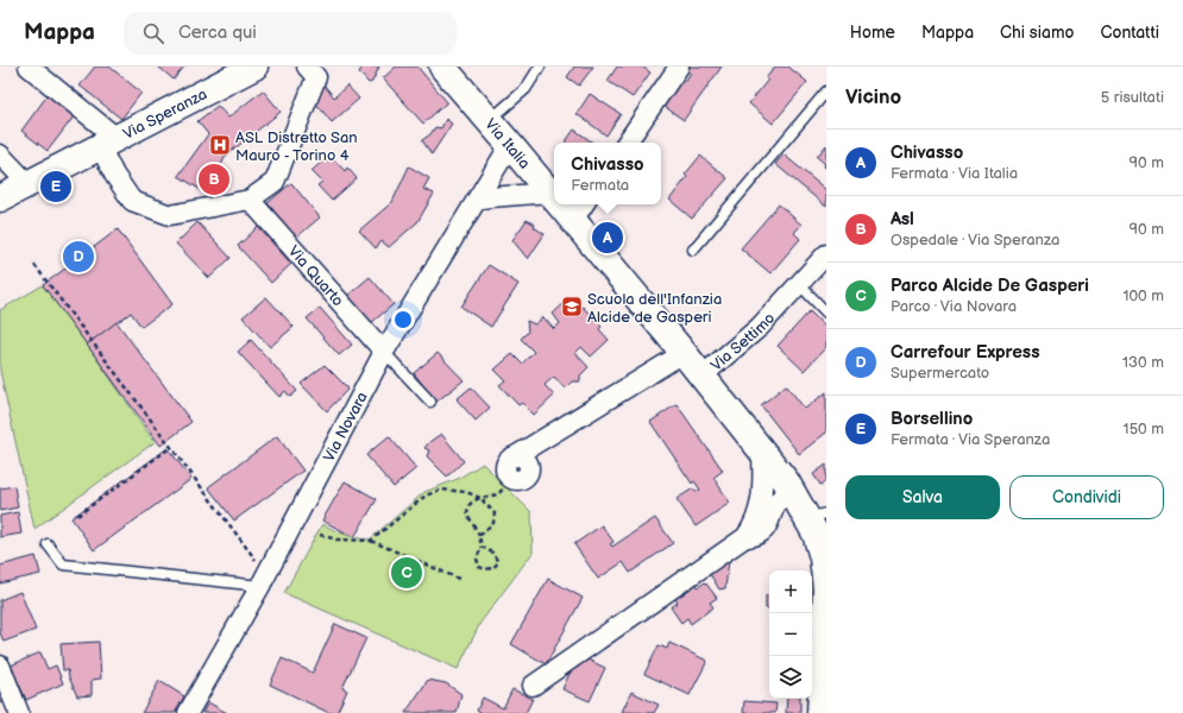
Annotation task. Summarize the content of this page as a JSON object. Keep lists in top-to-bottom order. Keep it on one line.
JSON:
{"streets":{"street":["Via Speranza","Via Italia","Via Quarto","Via Settimo","Via Novara"]},"crossings":[["Via Italia","Via Settimo"],["Via Italia","Via Novara"],["Via Quarto","Via Novara"]],"places":{"hospital":["ASL Distretto San Mauro - Torino 4"],"school or university":["Scuola dell'Infanzia Alcide de Gasperi"]},"page":{"header":"Mappa","search":"Cerca qui","nav":["Home","Mappa","Chi siamo","Contatti"],"heading":["Vicino","5 risultati"],"list":[{"mark":"A","name":"Chivasso","note":"Fermata · Via Italia","value":"90 m"},{"mark":"B","name":"Asl","note":"Ospedale · Via Speranza","value":"90 m"},{"mark":"C","name":"Parco Alcide De Gasperi","note":"Parco · Via Novara","value":"100 m"},{"mark":"D","name":"Carrefour Express","note":"Supermercato","value":"130 m"},{"mark":"E","name":"Borsellino","note":"Fermata · Via Speranza","value":"150 m"}],"popup":["Chivasso","Fermata"],"pins":["B","E","A","D","C"],"buttons":["Salva","Condividi"],"map_buttons":["+","−"]}}
